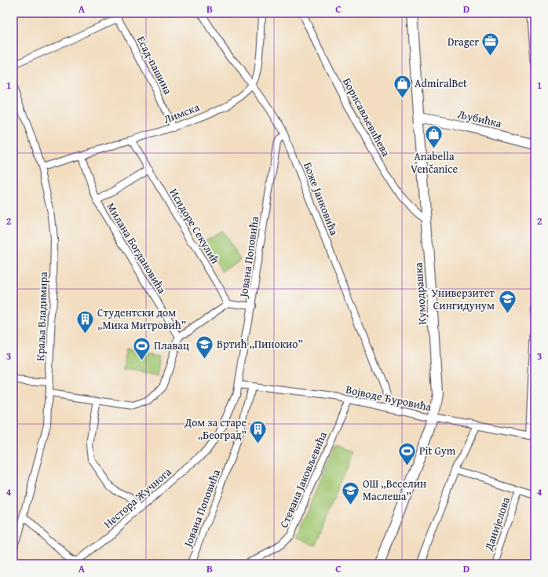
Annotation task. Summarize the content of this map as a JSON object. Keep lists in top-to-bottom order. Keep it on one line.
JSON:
{"streets":{"street":["Есад-пашина","Лимска","Борисављевићева","Љубићка","Боже Јанковића","Исидоре Секулић","Милана Богдановића","Јована Поповића","Кумодрашка","Краља Владимира","Војводе Ђуровића","Стевана Јаковљевића","Нестора Жучнога","Данијелова"]},"crossings":[["Есад-пашина","Лимска"],["Лимска","Боже Јанковића"],["Лимска","Исидоре Секулић"],["Лимска","Милана Богдановића"],["Лимска","Краља Владимира"],["Борисављевићева","Кумодрашка"],["Љубићка","Кумодрашка"],["Боже Јанковића","Јована Поповића"],["Боже Јанковића","Војводе Ђуровића"],["Исидоре Секулић","Милана Богдановића"],["Јована Поповића","Војводе Ђуровића"],["Јована Поповића","Нестора Жучнога"],["Кумодрашка","Војводе Ђуровића"],["Краља Владимира","Нестора Жучнога"],["Војводе Ђуровића","Стевана Јаковљевића"],["Војводе Ђуровића","Нестора Жучнога"]],"places":{"office":["Drager"],"shop":["AdmiralBet","Anabella Venčanice"],"school or university":["Универзитет Сингидунум","Вртић „Пинокио”","ОШ „Веселин Маслеша”"],"building":["Студентски дом „Мика Митровић”","Дом за старе „Београд”"],"sports":["Плавац","Pit Gym"]},"grid":{"columns":["A","B","C","D"],"rows":["1","2","3","4"]}}
